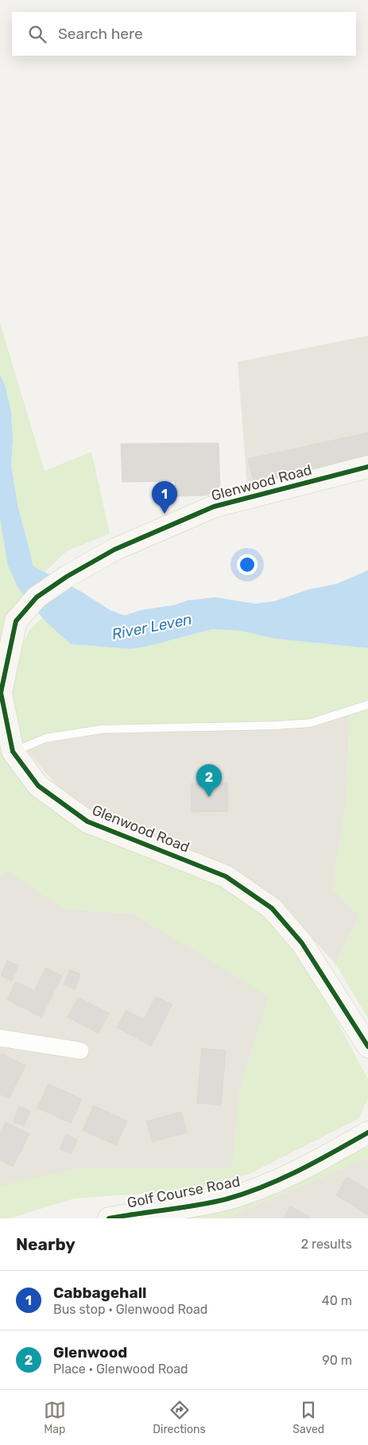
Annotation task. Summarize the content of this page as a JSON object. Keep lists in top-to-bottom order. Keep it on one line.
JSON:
{"streets":{"street":["Glenwood Road","Golf Course Road"]},"water":["River Leven"],"page":{"search":"Search here","pins":["1","2"],"heading":["Nearby","2 results"],"list":[{"mark":"1","name":"Cabbagehall","note":"Bus stop · Glenwood Road","value":"40 m"},{"mark":"2","name":"Glenwood","note":"Place · Glenwood Road","value":"90 m"}],"nav":["Map","Directions","Saved"]}}
